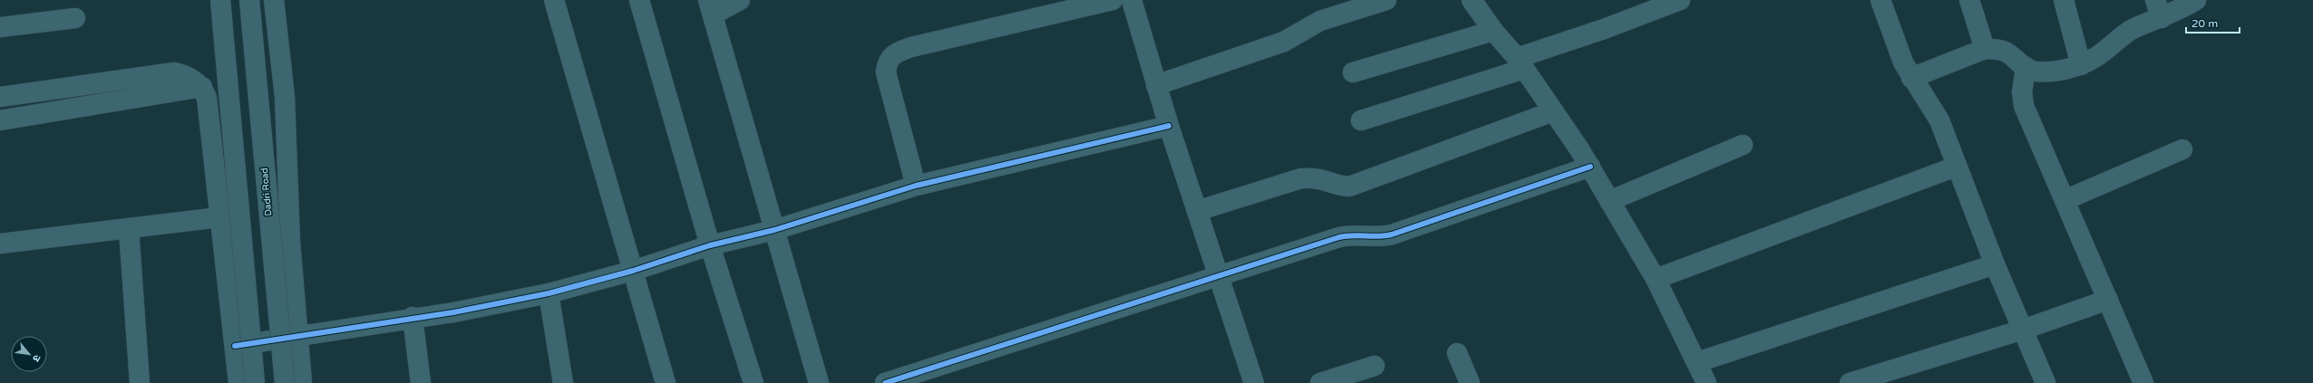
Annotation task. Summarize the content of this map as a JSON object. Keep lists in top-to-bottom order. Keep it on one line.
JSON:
{"streets":{"street":["Dadri Road"]},"scale_bar":"20 m","north":"bottom right"}
